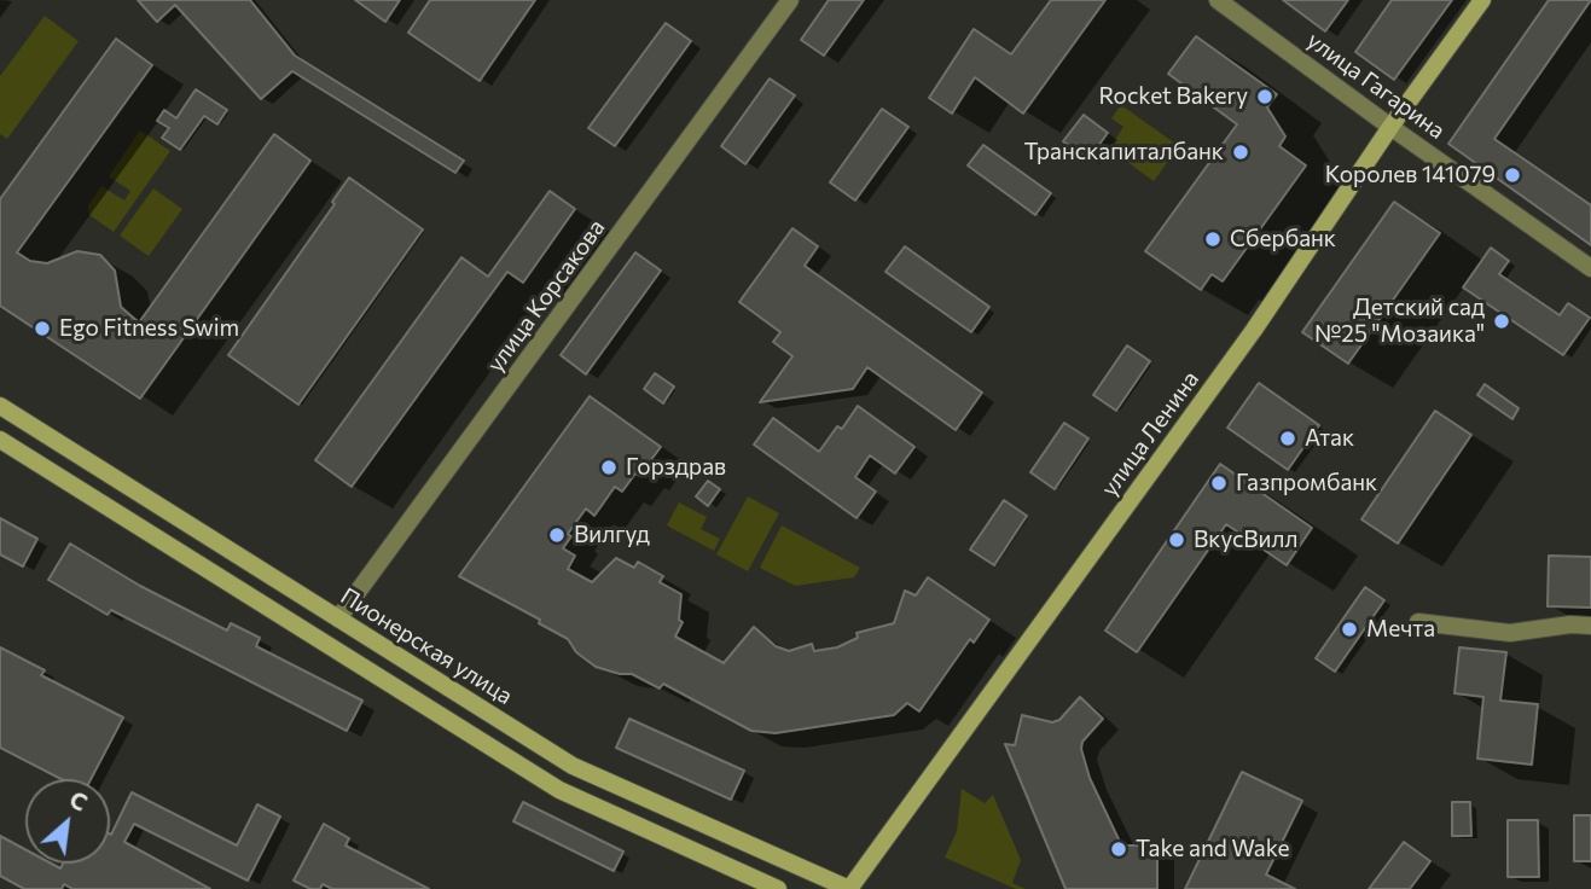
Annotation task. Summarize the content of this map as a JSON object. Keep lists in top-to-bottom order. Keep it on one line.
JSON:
{"streets":{"main road":["улица Ленина","Пионерская улица"],"street":["улица Гагарина","улица Корсакова"]},"crossings":[["улица Гагарина","улица Ленина"],["улица Корсакова","Пионерская улица"],["улица Ленина","Пионерская улица"]],"places":["Rocket Bakery","Транскапиталбанк","Королев 141079","Сбербанк","Детский сад №25 \"Мозаика\"","Ego Fitness Swim","Атак","Горздрав","Газпромбанк","Вилгуд","ВкусВилл","Мечта","Take and Wake"],"north":"top right"}
